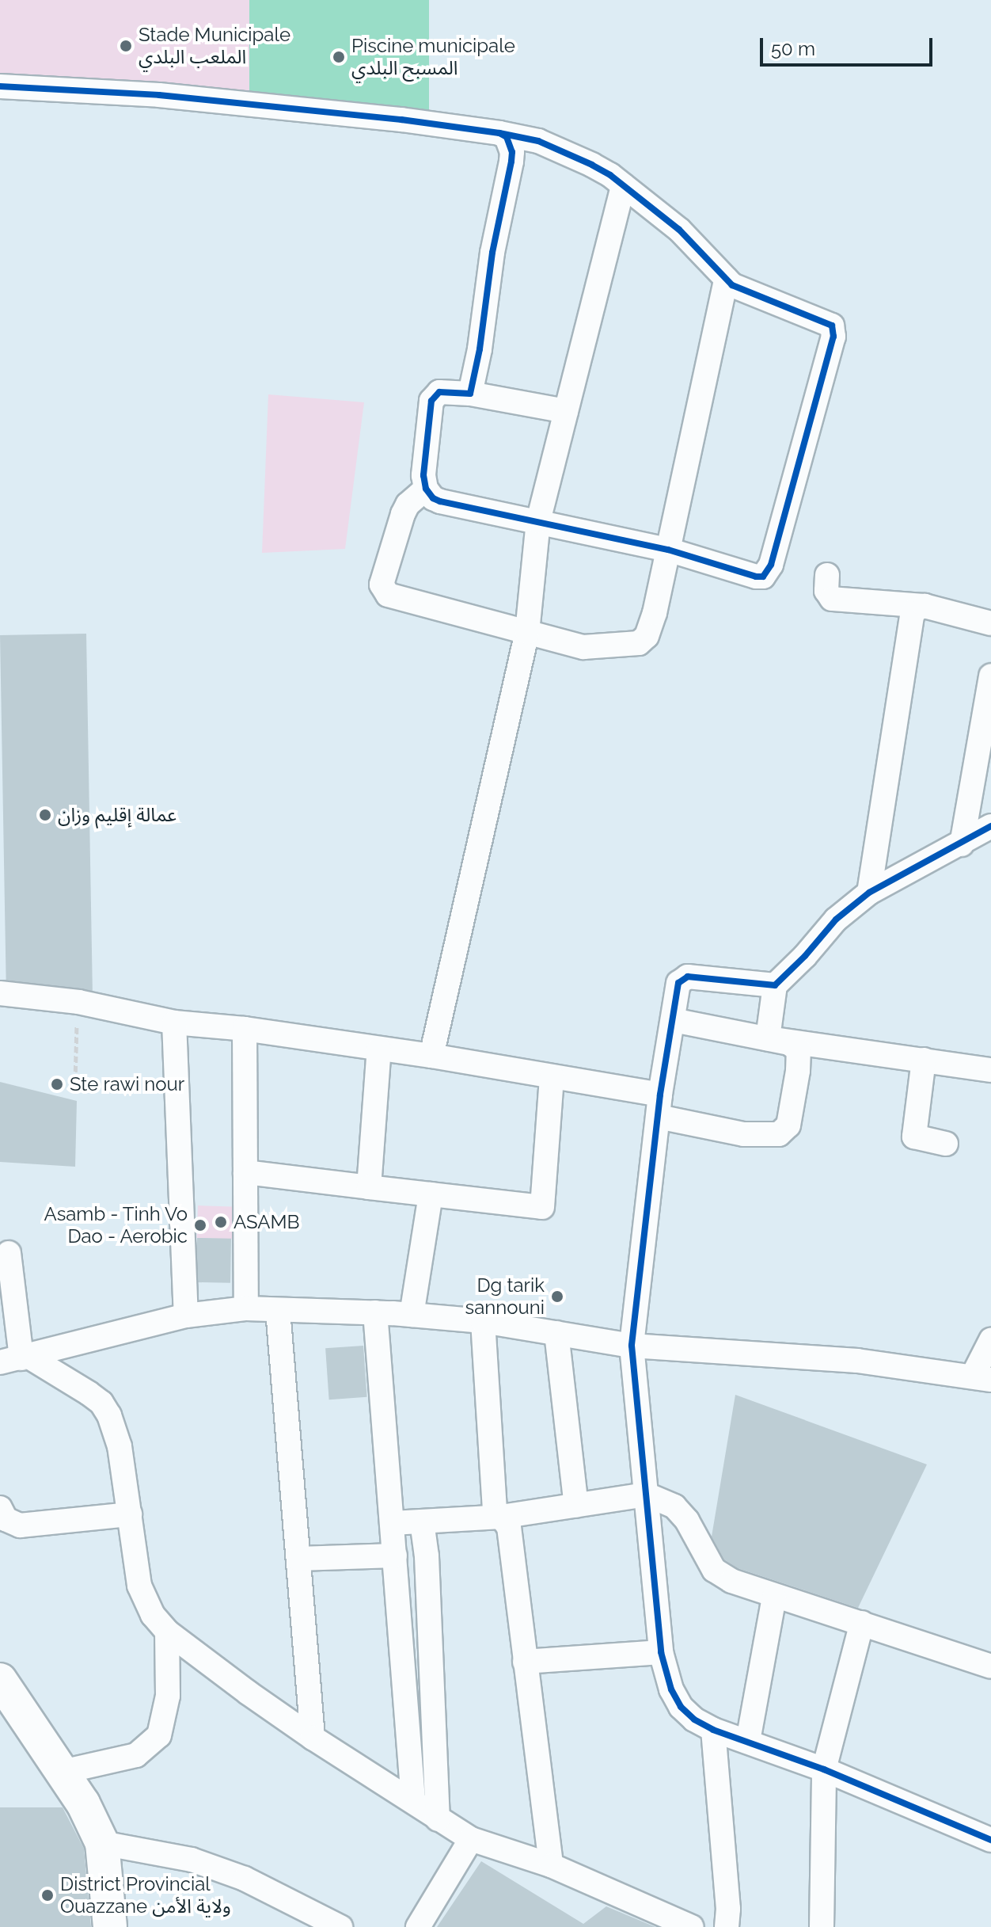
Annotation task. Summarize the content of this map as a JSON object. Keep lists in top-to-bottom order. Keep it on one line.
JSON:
{"places":["Stade Municipale الملعب البلدي","Piscine municipale المسبح البلدي","عمالة إقليم وزان","Ste rawi nour","ASAMB","Asamb - Tinh Vo Dao - Aerobic","Dg tarik sannouni","District Provincial Ouazzane ولاية الأمن"],"scale_bar":"50 m"}
